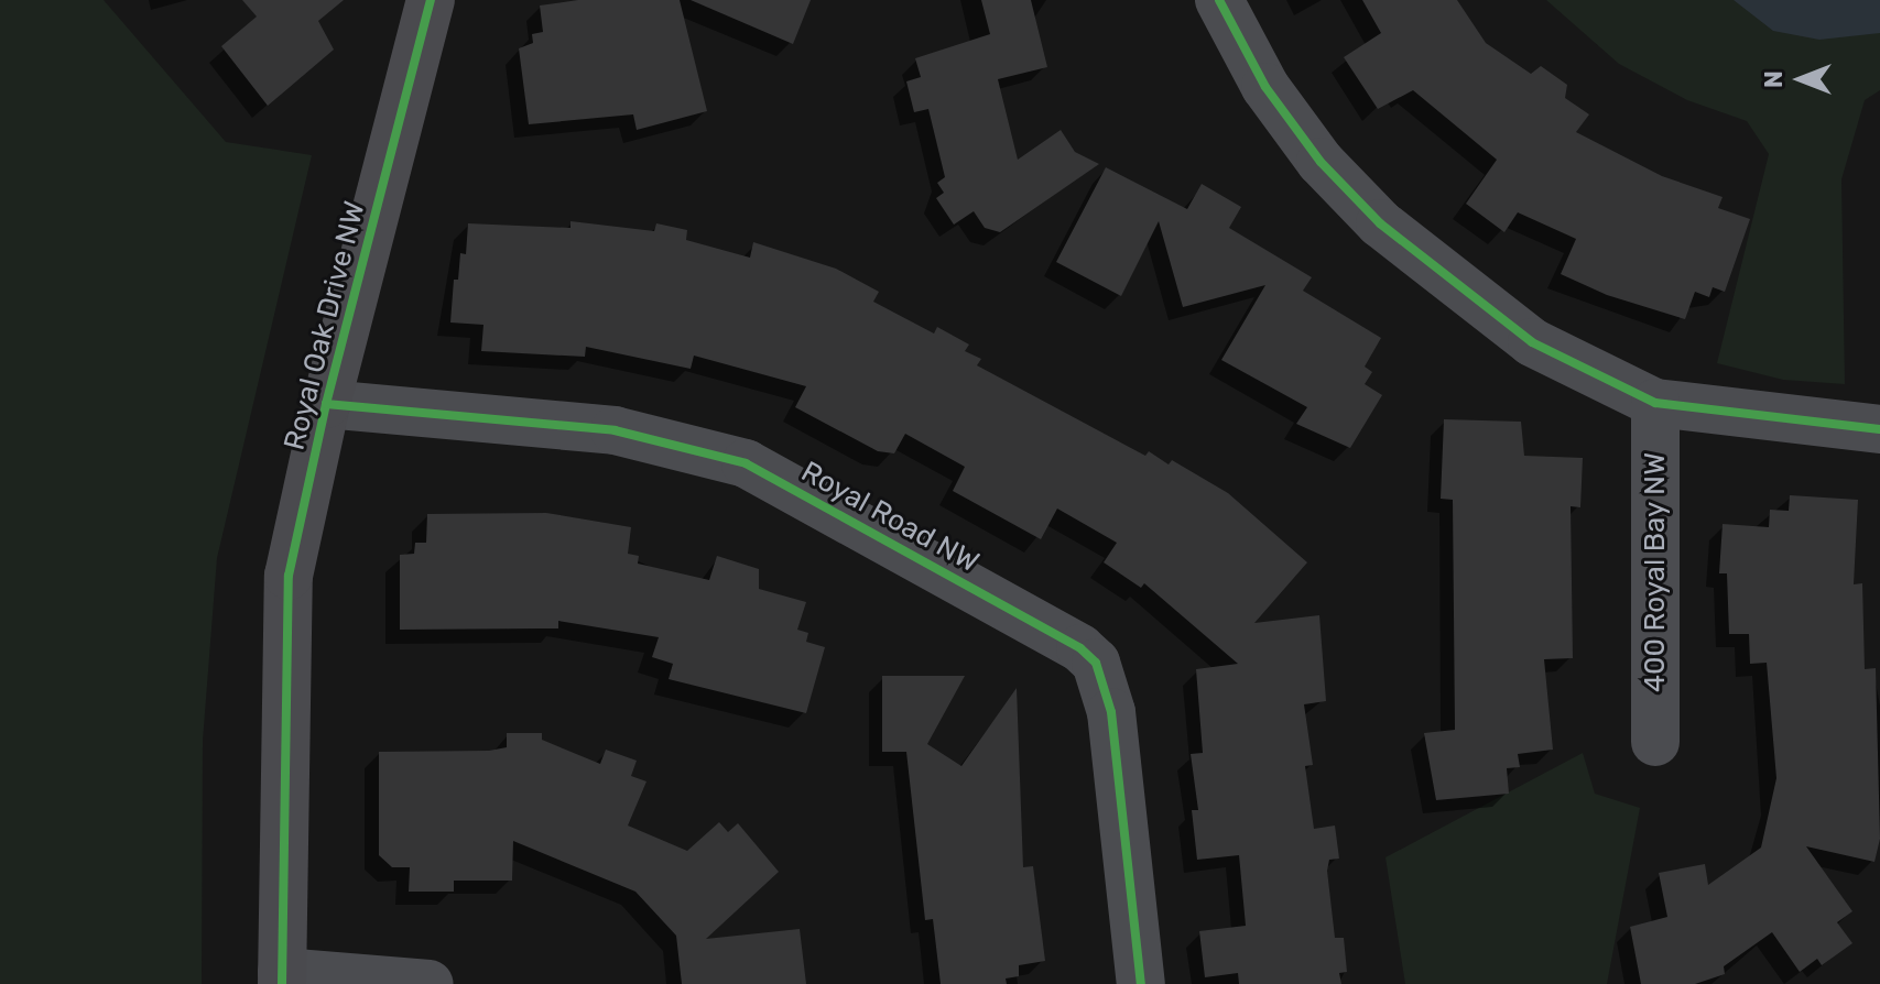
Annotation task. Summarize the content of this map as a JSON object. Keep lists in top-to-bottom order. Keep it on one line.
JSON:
{"streets":{"street":["Royal Oak Drive NW","Royal Road NW","400 Royal Bay NW"]},"crossings":[["Royal Oak Drive NW","Royal Road NW"]],"north":"left"}
